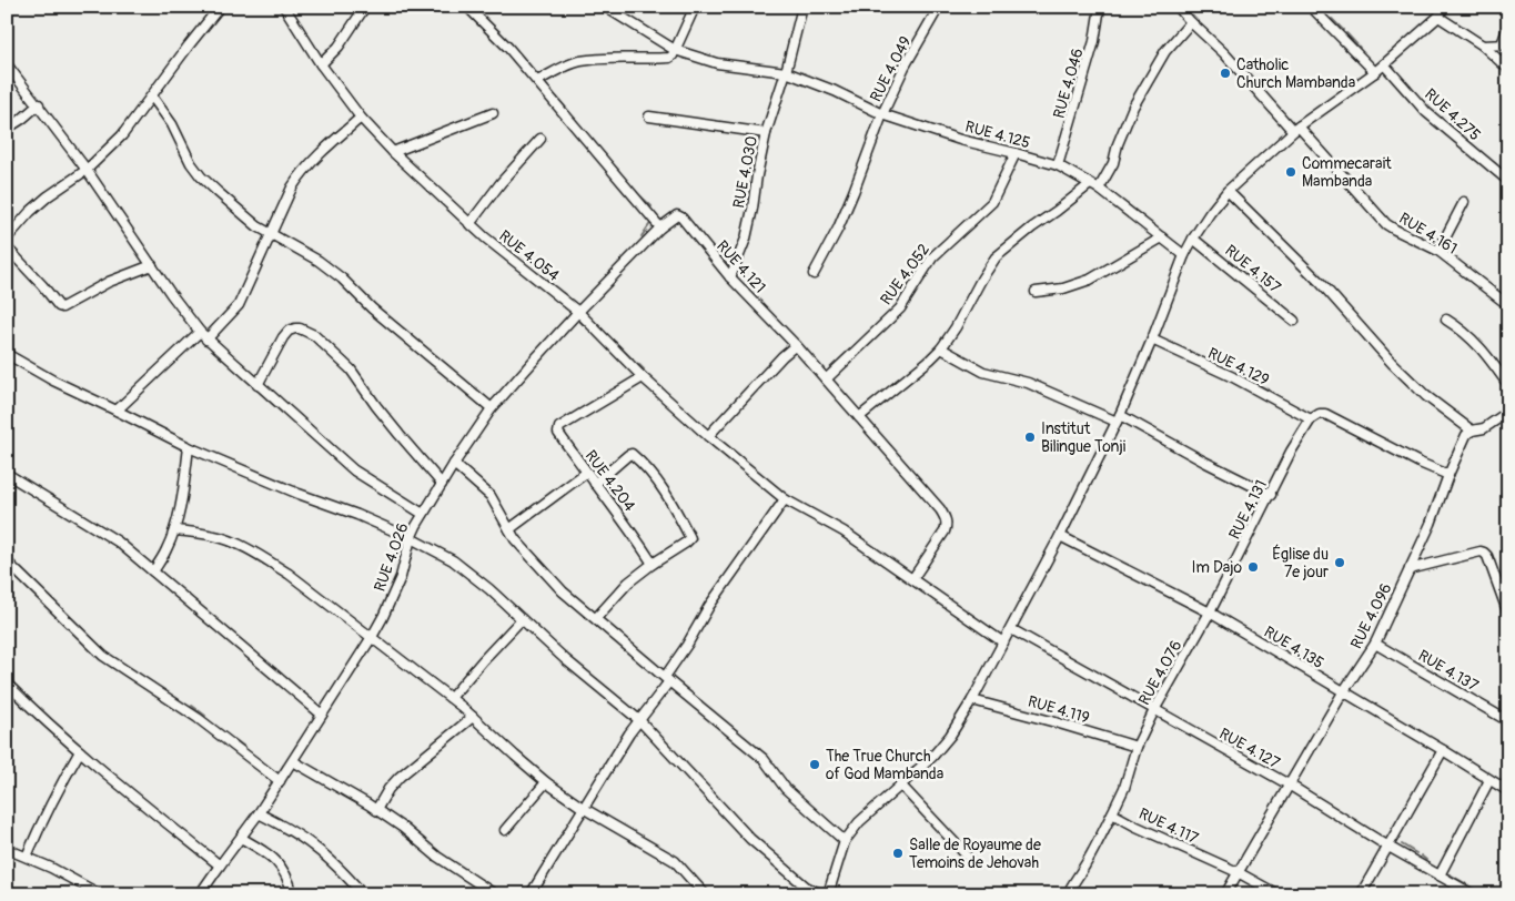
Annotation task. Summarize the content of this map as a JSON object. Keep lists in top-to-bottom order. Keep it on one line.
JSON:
{"streets":{"street":["RUE 4.049","RUE 4.046","RUE 4.275","RUE 4.125","RUE 4.030","RUE 4.161","RUE 4.054","RUE 4.121","RUE 4.157","RUE 4.052","RUE 4.129","RUE 4.204","RUE 4.131","RUE 4.026","RUE 4.096","RUE 4.135","RUE 4.137","RUE 4.076","RUE 4.119","RUE 4.127","RUE 4.117"]},"crossings":[["RUE 4.049","RUE 4.125"],["RUE 4.046","RUE 4.125"],["RUE 4.125","RUE 4.030"],["RUE 4.125","RUE 4.052"],["RUE 4.030","RUE 4.121"],["RUE 4.054","RUE 4.121"],["RUE 4.054","RUE 4.204"],["RUE 4.054","RUE 4.026"],["RUE 4.121","RUE 4.052"],["RUE 4.121","RUE 4.026"],["RUE 4.129","RUE 4.131"],["RUE 4.131","RUE 4.135"],["RUE 4.131","RUE 4.076"],["RUE 4.096","RUE 4.135"],["RUE 4.096","RUE 4.137"],["RUE 4.096","RUE 4.127"],["RUE 4.096","RUE 4.117"],["RUE 4.135","RUE 4.076"],["RUE 4.076","RUE 4.119"],["RUE 4.076","RUE 4.127"]],"places":["Catholic Church Mambanda","Commecarait Mambanda","Institut Bilingue Tonji","Église du 7e jour","Im Dajo","The True Church of God Mambanda","Salle de Royaume de Temoins de Jehovah"]}
